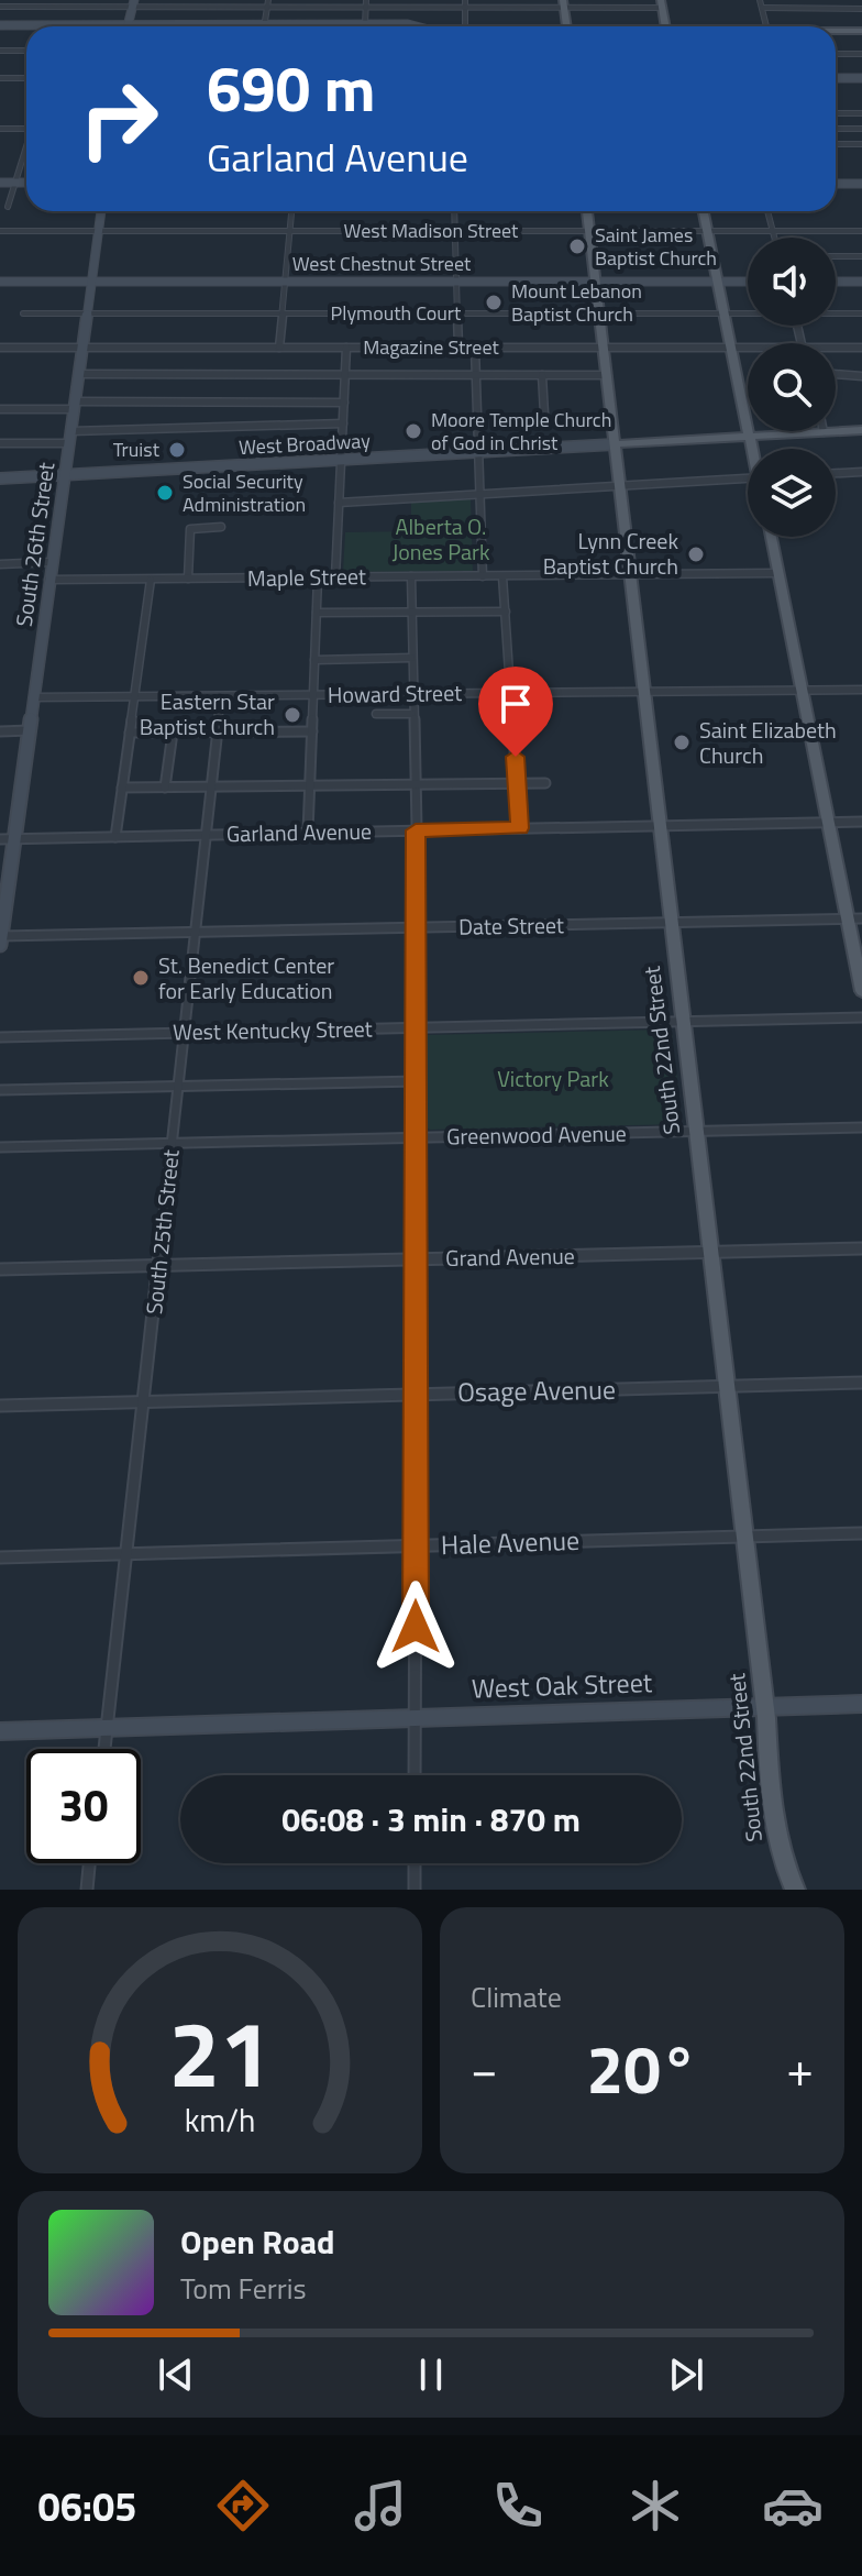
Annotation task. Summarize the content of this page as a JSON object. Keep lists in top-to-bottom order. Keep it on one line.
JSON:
{"streets":{"main road":["West Broadway","South 22nd Street"],"street":["West Madison Street","West Chestnut Street","Plymouth Court","Magazine Street","South 26th Street","Maple Street","Howard Street","Garland Avenue","Date Street","West Kentucky Street","Greenwood Avenue","South 25th Street","Grand Avenue","Osage Avenue","Hale Avenue","West Oak Street"]},"crossings":[["West Madison Street","South 26th Street"],["West Madison Street","South 22nd Street"],["West Chestnut Street","South 26th Street"],["West Chestnut Street","South 22nd Street"],["Plymouth Court","South 26th Street"],["Plymouth Court","South 22nd Street"],["Magazine Street","South 26th Street"],["Magazine Street","South 22nd Street"],["West Broadway","South 26th Street"],["West Broadway","South 22nd Street"],["South 26th Street","Maple Street"],["South 26th Street","Howard Street"],["South 26th Street","Garland Avenue"],["South 26th Street","Date Street"],["Maple Street","South 22nd Street"],["Howard Street","South 22nd Street"],["Howard Street","South 25th Street"],["Garland Avenue","South 22nd Street"],["Garland Avenue","South 25th Street"],["Date Street","South 22nd Street"],["Date Street","South 25th Street"],["West Kentucky Street","South 22nd Street"],["West Kentucky Street","South 25th Street"],["South 22nd Street","Greenwood Avenue"],["South 22nd Street","Grand Avenue"],["South 22nd Street","Osage Avenue"],["South 22nd Street","Hale Avenue"],["South 22nd Street","West Oak Street"],["Greenwood Avenue","South 25th Street"],["South 25th Street","Grand Avenue"],["South 25th Street","Osage Avenue"],["South 25th Street","Hale Avenue"],["South 25th Street","West Oak Street"]],"parks":["Alberta O. Jones Park","Victory Park"],"places":["Saint James Baptist Church","Mount Lebanon Baptist Church","Moore Temple Church of God in Christ","Truist","Social Security Administration","Lynn Creek Baptist Church","Eastern Star Baptist Church","Saint Elizabeth Church","St. Benedict Center for Early Education"],"page":{"turn":["690 m","Garland Avenue"],"limit":"30","trip":"06:08 · 3 min · 870 m","tile":"Climate","heat":["−","20°","+"],"song":["Open Road","Tom Ferris"],"tabs":"06:05","gauge":["21","km/h"]}}
